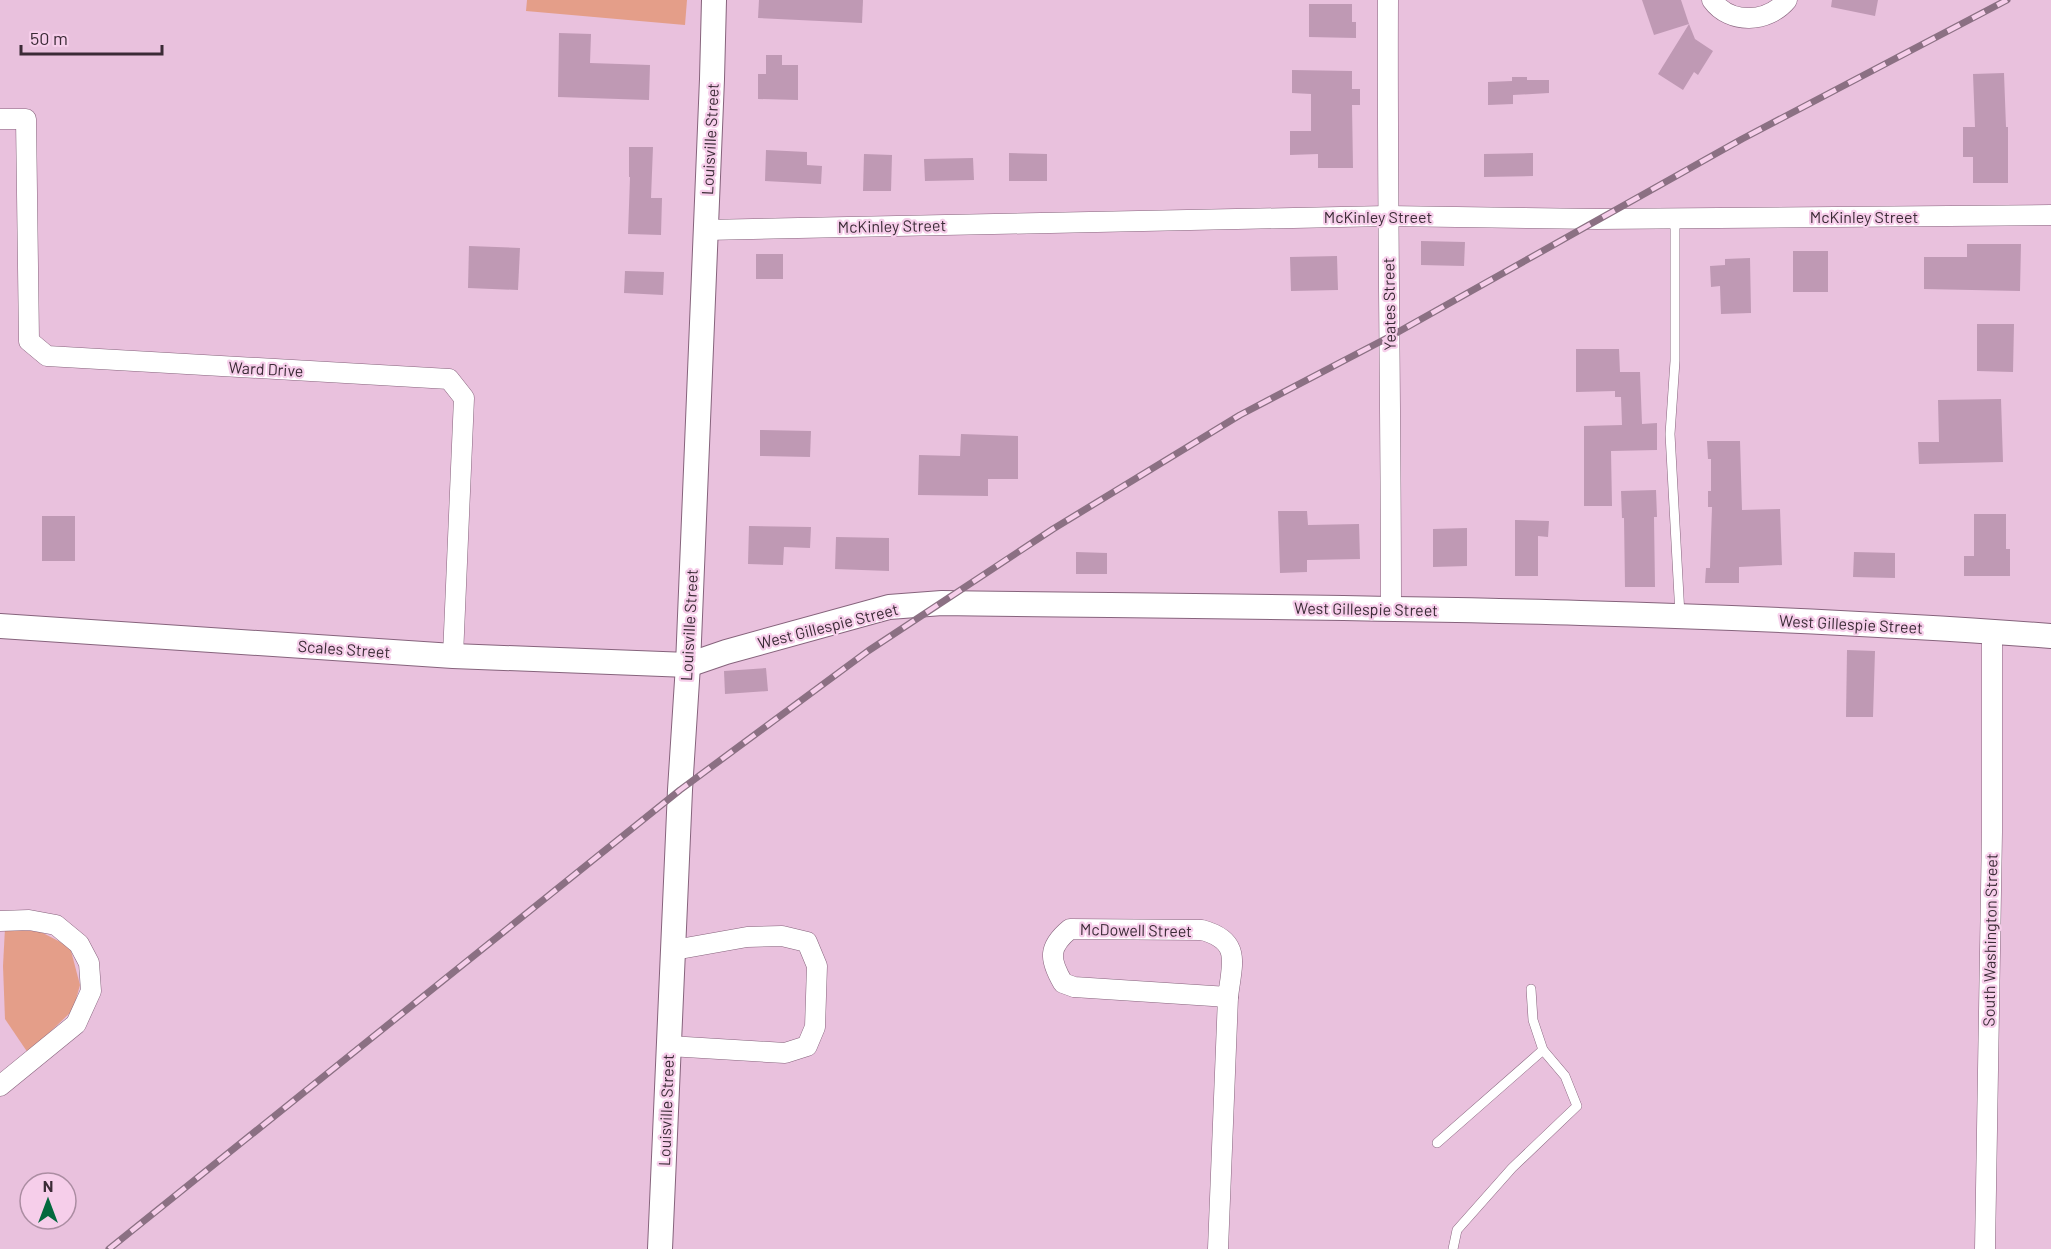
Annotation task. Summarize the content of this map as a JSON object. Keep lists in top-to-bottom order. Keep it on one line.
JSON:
{"streets":{"street":["Louisville Street","McKinley Street","Yeates Street","Ward Drive","West Gillespie Street","Scales Street","McDowell Street","South Washington Street"]},"crossings":[["Louisville Street","McKinley Street"],["Louisville Street","West Gillespie Street"],["Louisville Street","Scales Street"],["McKinley Street","Yeates Street"],["Yeates Street","West Gillespie Street"],["Ward Drive","Scales Street"],["West Gillespie Street","Scales Street"],["West Gillespie Street","South Washington Street"]],"scale_bar":"50 m","north":"top"}
